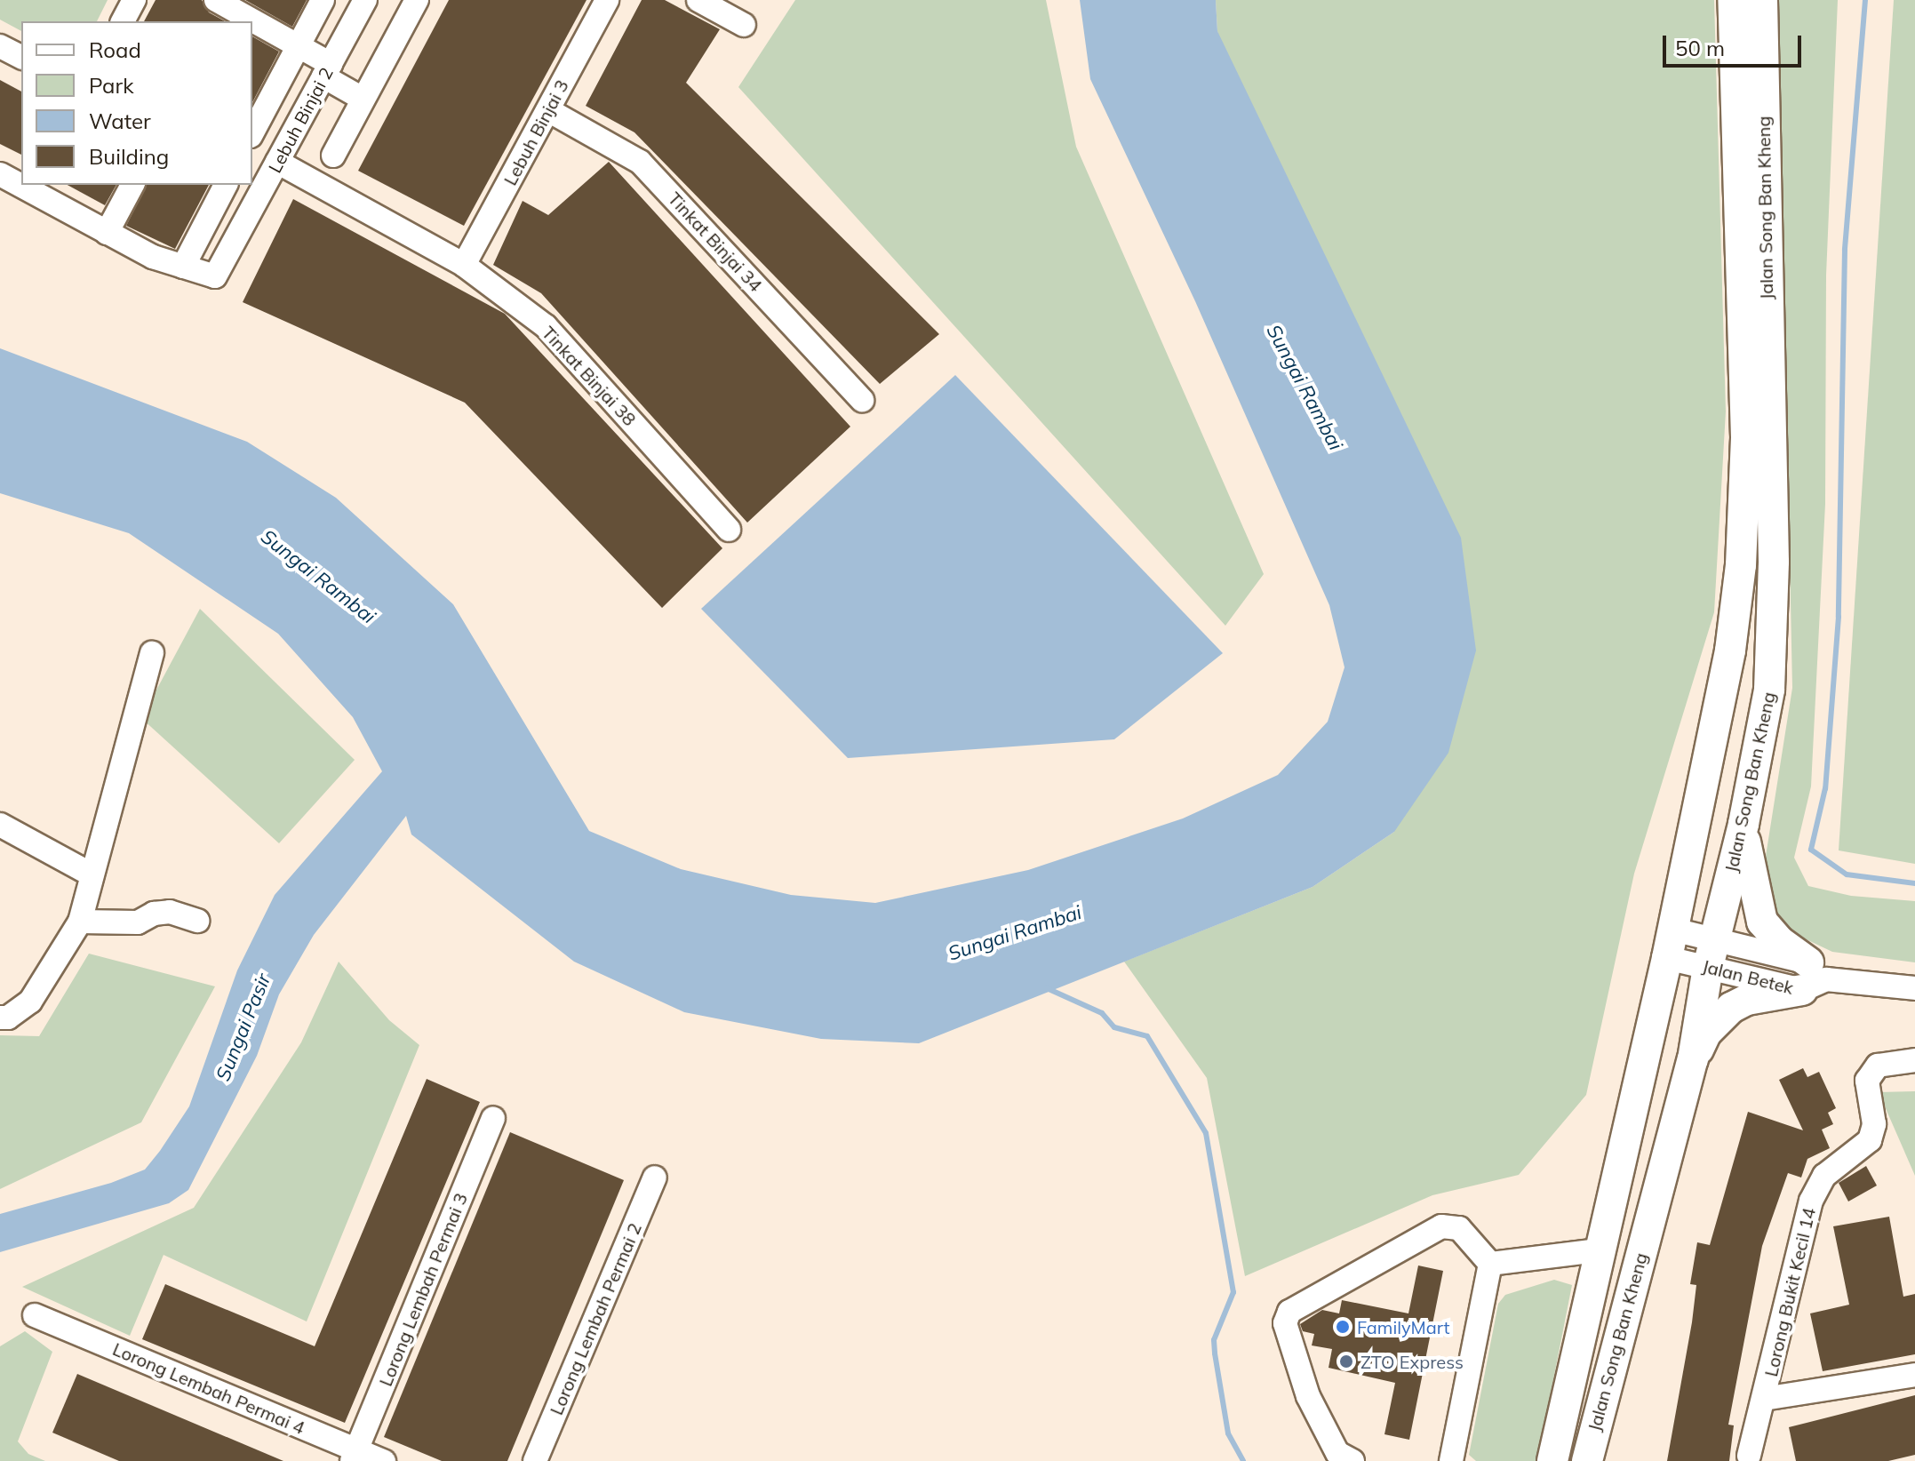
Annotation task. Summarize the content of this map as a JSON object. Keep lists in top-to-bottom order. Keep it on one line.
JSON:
{"streets":{"main road":["Jalan Song Ban Kheng"],"street":["Lebuh Binjai 2","Lebuh Binjai 3","Tinkat Binjai 34","Tinkat Binjai 38","Jalan Betek","Lorong Lembah Permai 3","Lorong Bukit Kecil 14","Lorong Lembah Permai 2","Lorong Lembah Permai 4"]},"crossings":[["Lebuh Binjai 2","Tinkat Binjai 38"],["Lebuh Binjai 3","Tinkat Binjai 34"],["Lebuh Binjai 3","Tinkat Binjai 38"],["Jalan Song Ban Kheng","Jalan Betek"],["Lorong Lembah Permai 3","Lorong Lembah Permai 4"]],"water":["Sungai Rambai","Sungai Pasir"],"places":["FamilyMart","ZTO Express"],"legend":["Road","Park","Water","Building"],"scale_bar":"50 m"}
